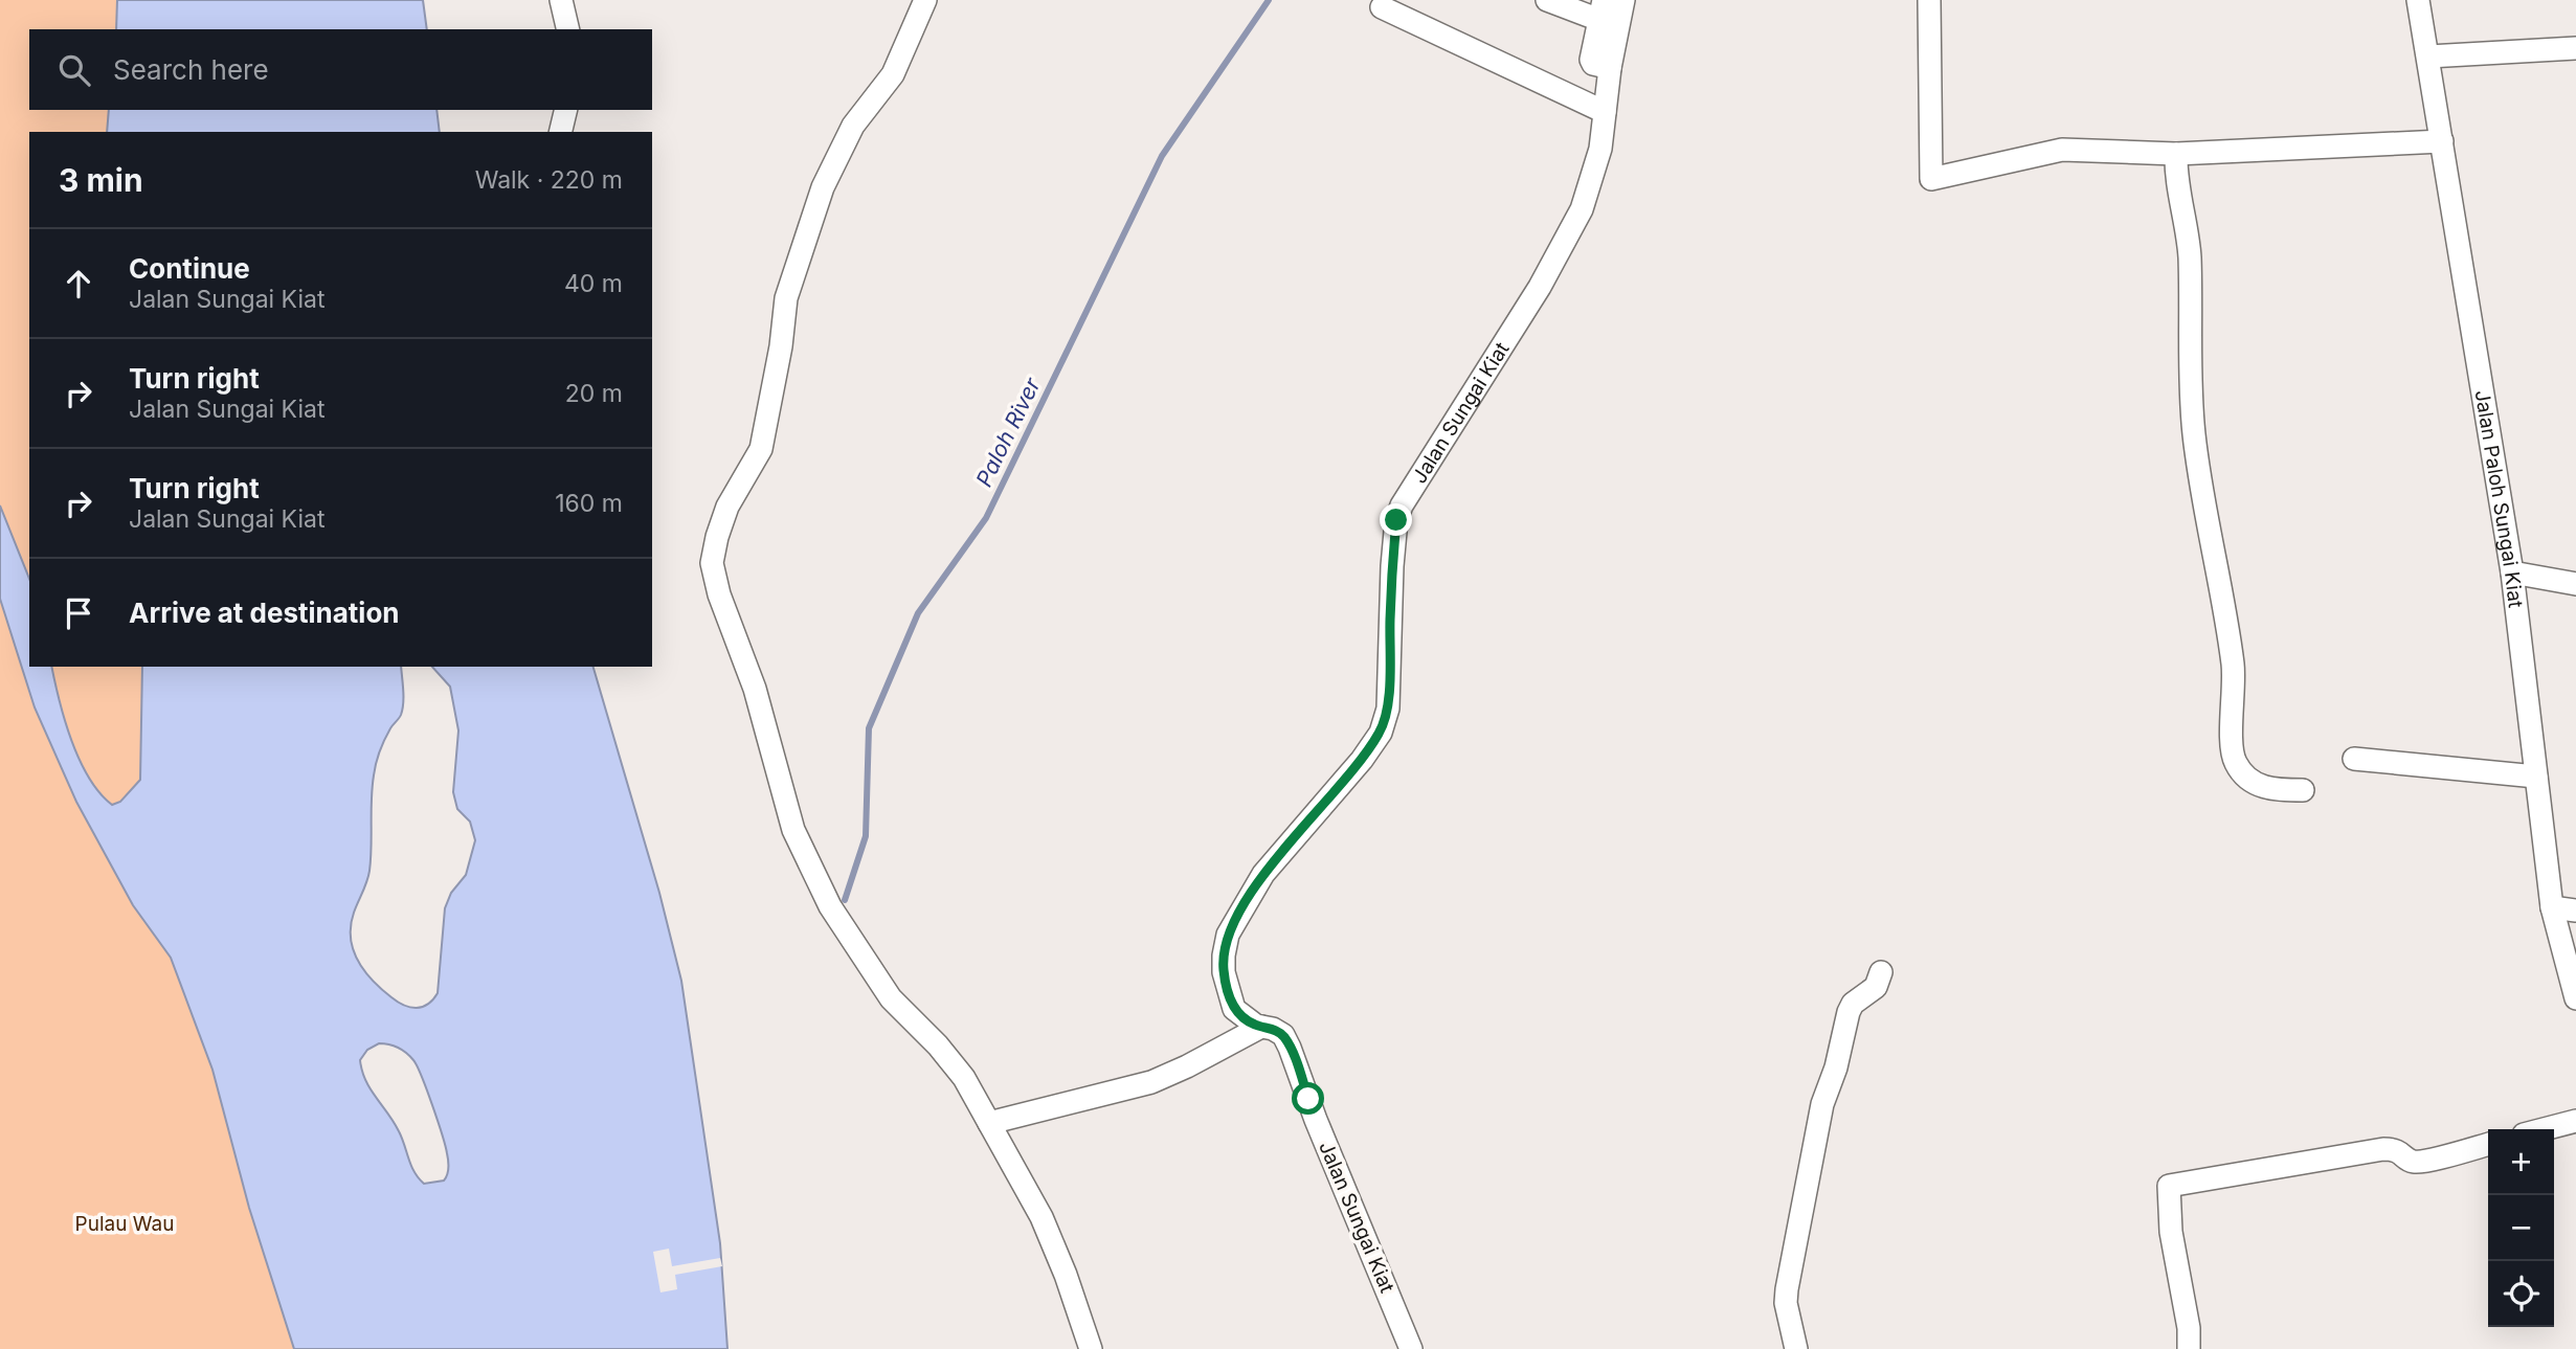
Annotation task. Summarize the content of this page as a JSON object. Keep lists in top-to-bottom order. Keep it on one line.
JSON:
{"streets":{"street":["Jalan Sungai Kiat","Jalan Paloh Sungai Kiat"]},"water":["Paloh River"],"parks":["Pulau Wau"],"page":{"search":"Search here","heading":["3 min","Walk · 220 m"],"list":[["Continue","Jalan Sungai Kiat","40 m"],["Turn right","Jalan Sungai Kiat","20 m"],["Turn right","Jalan Sungai Kiat","160 m"],"Arrive at destination"],"map_buttons":["+","−"]}}
